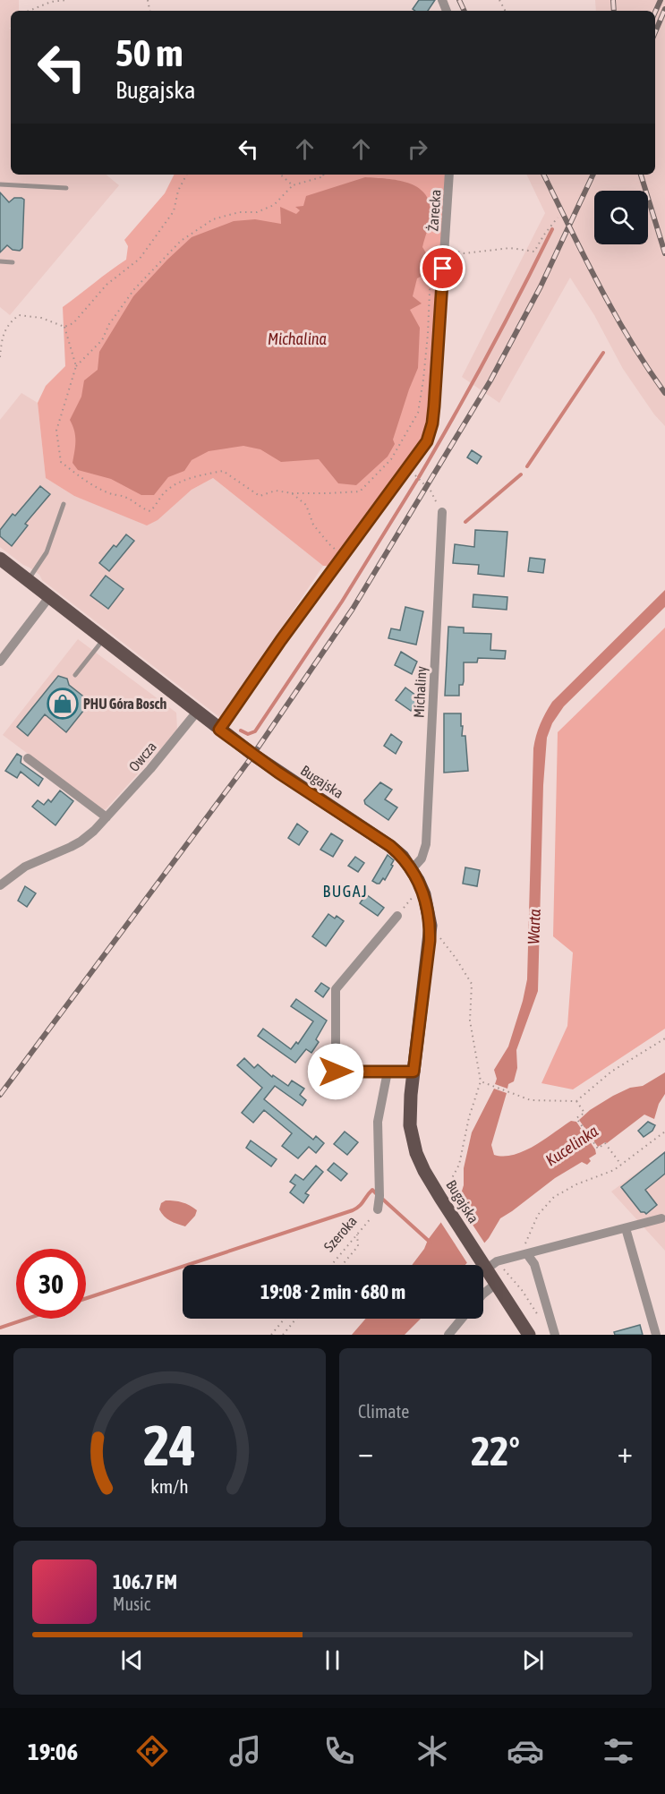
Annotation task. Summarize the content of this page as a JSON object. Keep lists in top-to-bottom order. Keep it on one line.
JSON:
{"streets":{"main road":["Bugajska"],"street":["Żarecka","Michaliny","Owcza"],"path":["Szeroka"]},"crossings":[["Żarecka","Bugajska"],["Michaliny","Bugajska"],["Owcza","Bugajska"]],"districts":["BUGAJ"],"water":["Michalina","Warta","Kucelinka"],"places":{"shop":["PHU Góra Bosch"]},"page":{"turn":["50 m","Bugajska"],"limit":"30","trip":"19:08 · 2 min · 680 m","tile":"Climate","heat":["−","22°","+"],"song":["106.7 FM","Music"],"tabs":"19:06","gauge":["24","km/h"]}}
